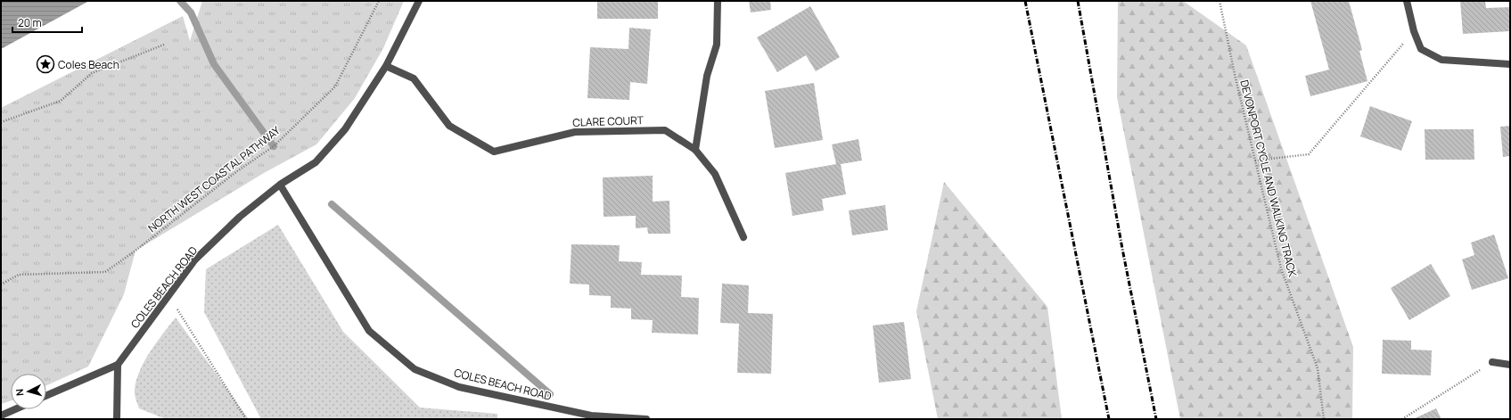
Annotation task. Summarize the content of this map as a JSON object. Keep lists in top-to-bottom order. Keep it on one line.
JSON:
{"streets":{"street":["CLARE COURT","COLES BEACH ROAD"],"path":["DEVONPORT CYCLE AND WALKING TRACK","NORTH WEST COASTAL PATHWAY"]},"crossings":[["CLARE COURT","COLES BEACH ROAD"]],"places":{"place":["Coles Beach"]},"scale_bar":"20 m","north":"left"}
